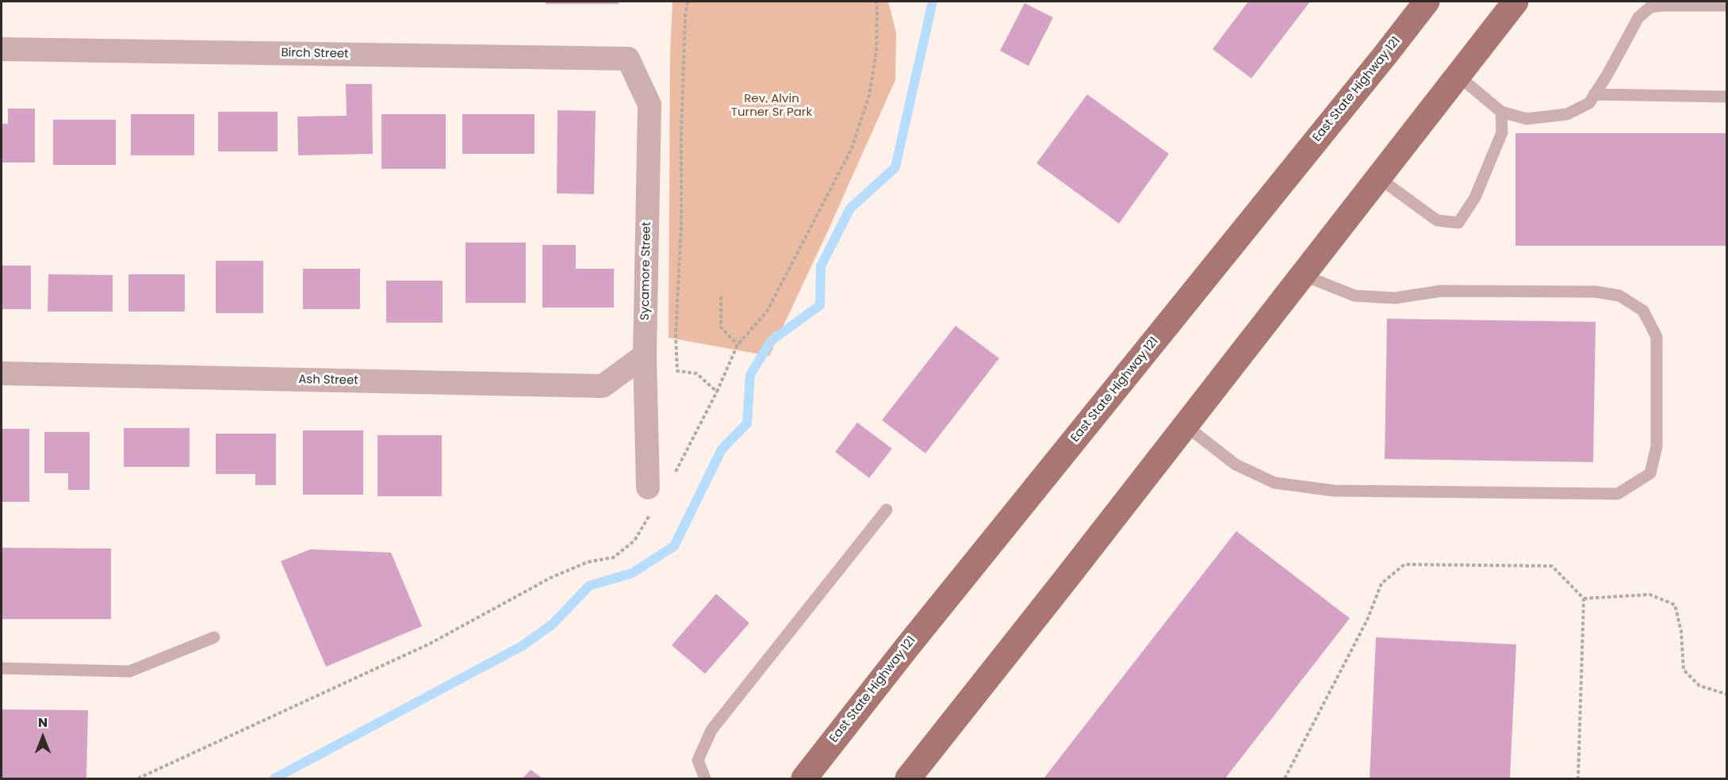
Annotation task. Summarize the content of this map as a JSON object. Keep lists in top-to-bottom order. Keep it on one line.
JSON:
{"streets":{"main road":["East State Highway 121"],"street":["Birch Street","Sycamore Street","Ash Street"]},"crossings":[["Birch Street","Sycamore Street"],["Sycamore Street","Ash Street"]],"parks":["Rev. Alvin Turner Sr Park"],"north":"top"}
